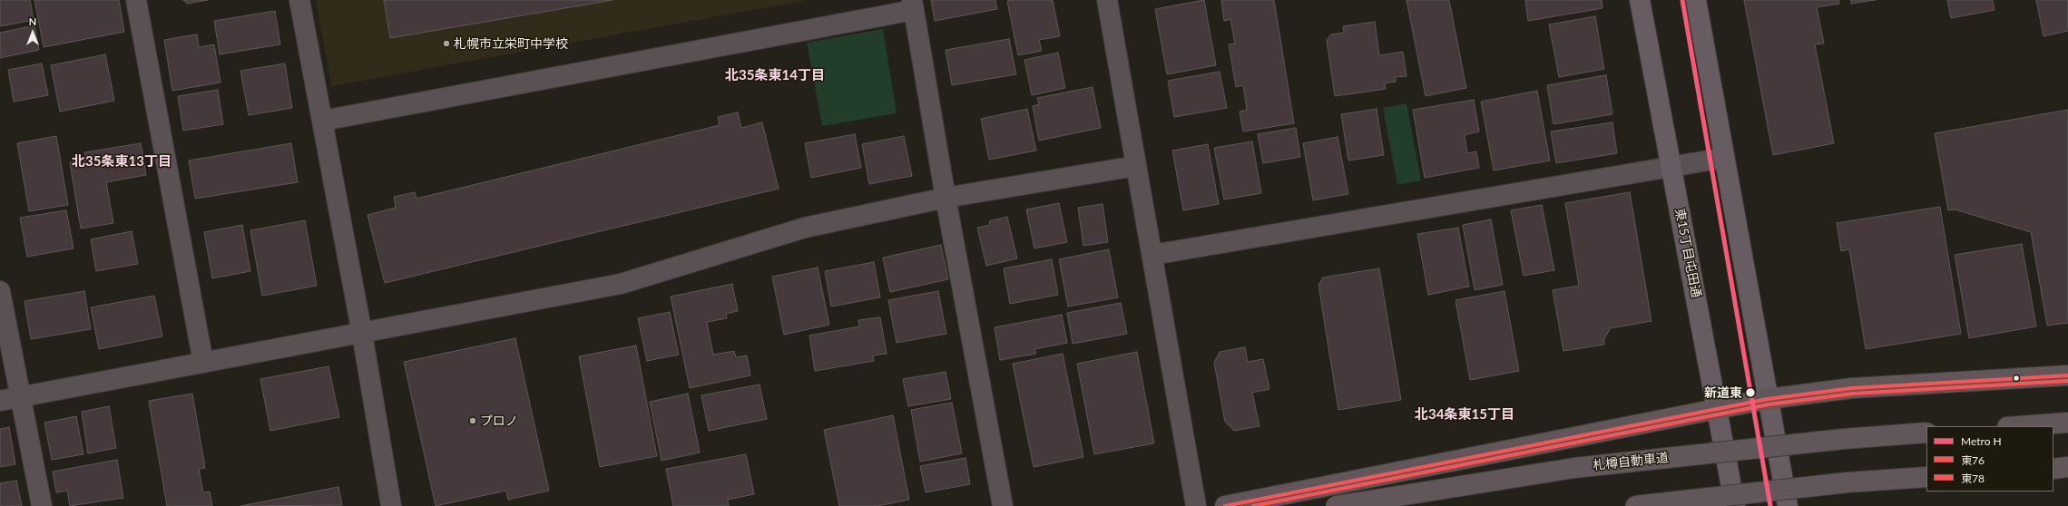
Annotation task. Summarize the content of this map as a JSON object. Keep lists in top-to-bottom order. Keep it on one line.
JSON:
{"streets":{"highway":["札樽自動車道"],"street":["東15丁目屯田通"]},"districts":["北35条東14丁目","北35条東13丁目","北34条東15丁目"],"places":["札幌市立栄町中学校","新道東","プロノ"],"lines":["metro line H","transit line 東76","transit line 東78"],"legend":["Metro H","東76","東78"],"north":"top"}
